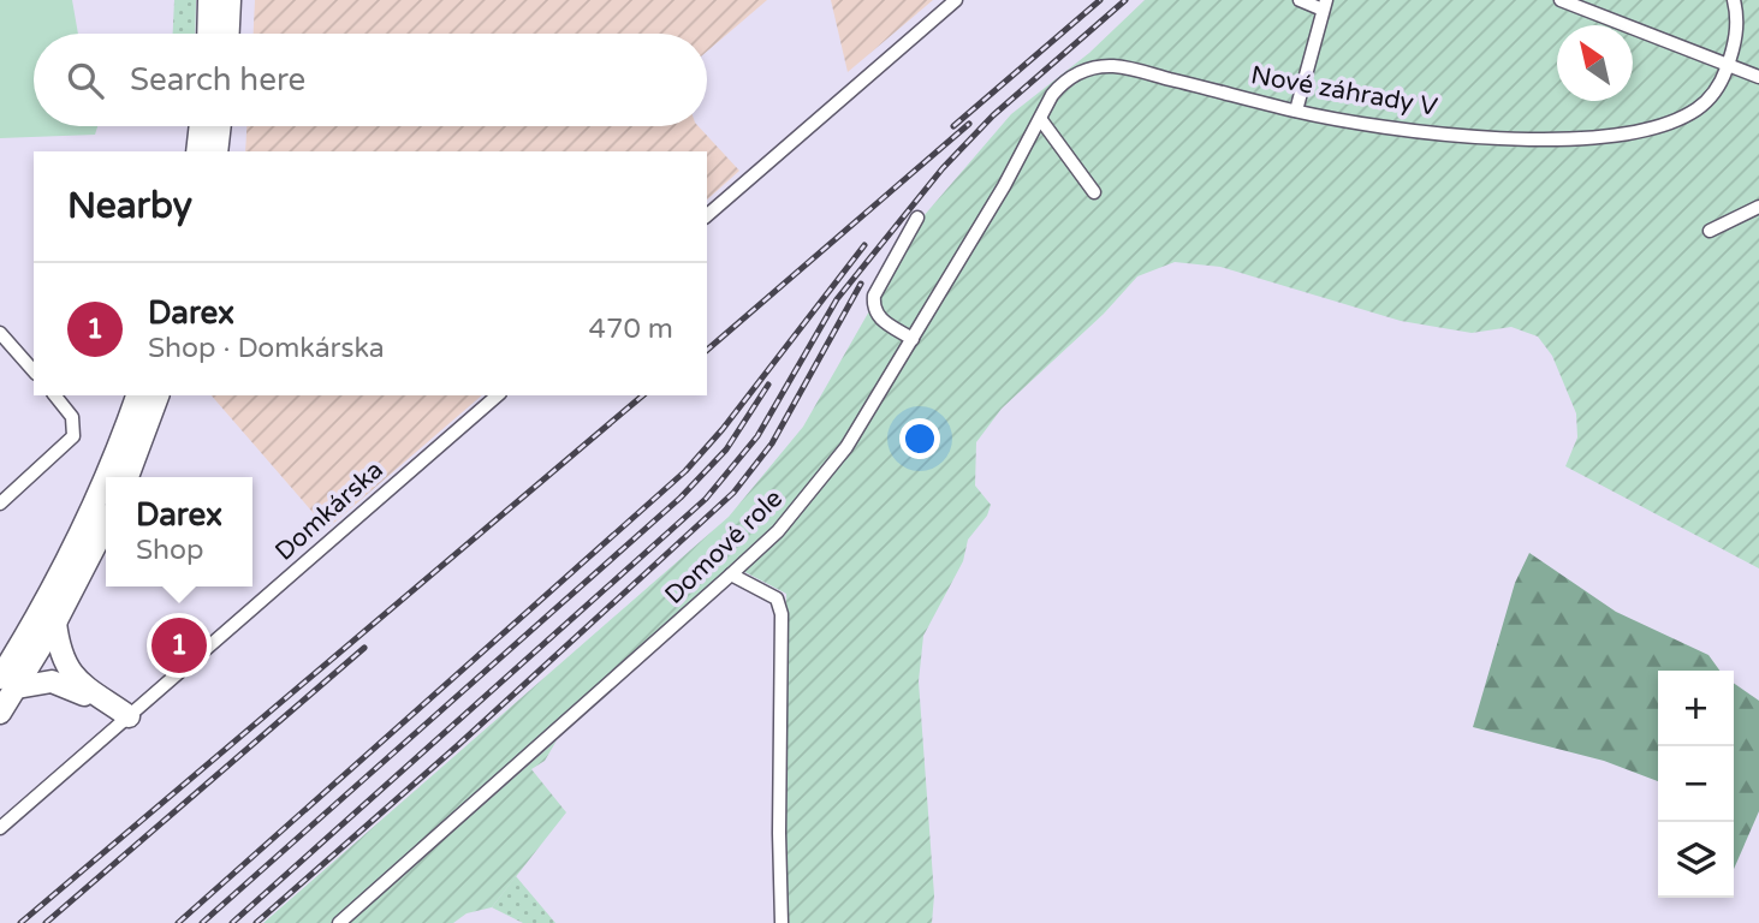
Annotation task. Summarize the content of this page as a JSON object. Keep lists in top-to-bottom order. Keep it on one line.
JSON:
{"streets":{"street":["Nové záhrady V","Domkárska","Domové role"]},"crossings":[["Nové záhrady V","Domové role"]],"north":"top left","page":{"search":"Search here","heading":"Nearby","list":[{"mark":"1","name":"Darex","note":"Shop · Domkárska","value":"470 m"}],"popup":["Darex","Shop"],"pins":"1","map_buttons":["+","−"]}}
